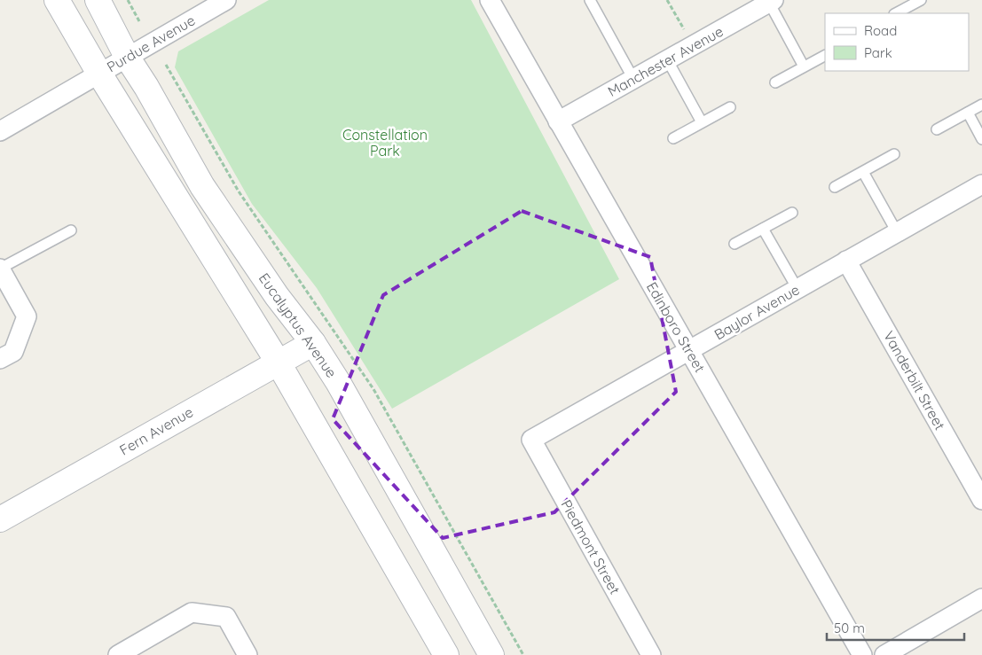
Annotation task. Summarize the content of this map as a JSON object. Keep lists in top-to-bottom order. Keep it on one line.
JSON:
{"streets":{"street":["Purdue Avenue","Manchester Avenue","Baylor Avenue","Eucalyptus Avenue","Edinboro Street","Vanderbilt Street","Fern Avenue","Piedmont Street"]},"crossings":[["Purdue Avenue","Eucalyptus Avenue"],["Manchester Avenue","Edinboro Street"],["Baylor Avenue","Edinboro Street"],["Baylor Avenue","Vanderbilt Street"],["Baylor Avenue","Piedmont Street"],["Eucalyptus Avenue","Fern Avenue"]],"parks":["Constellation Park"],"legend":["Road","Park"],"scale_bar":"50 m"}
